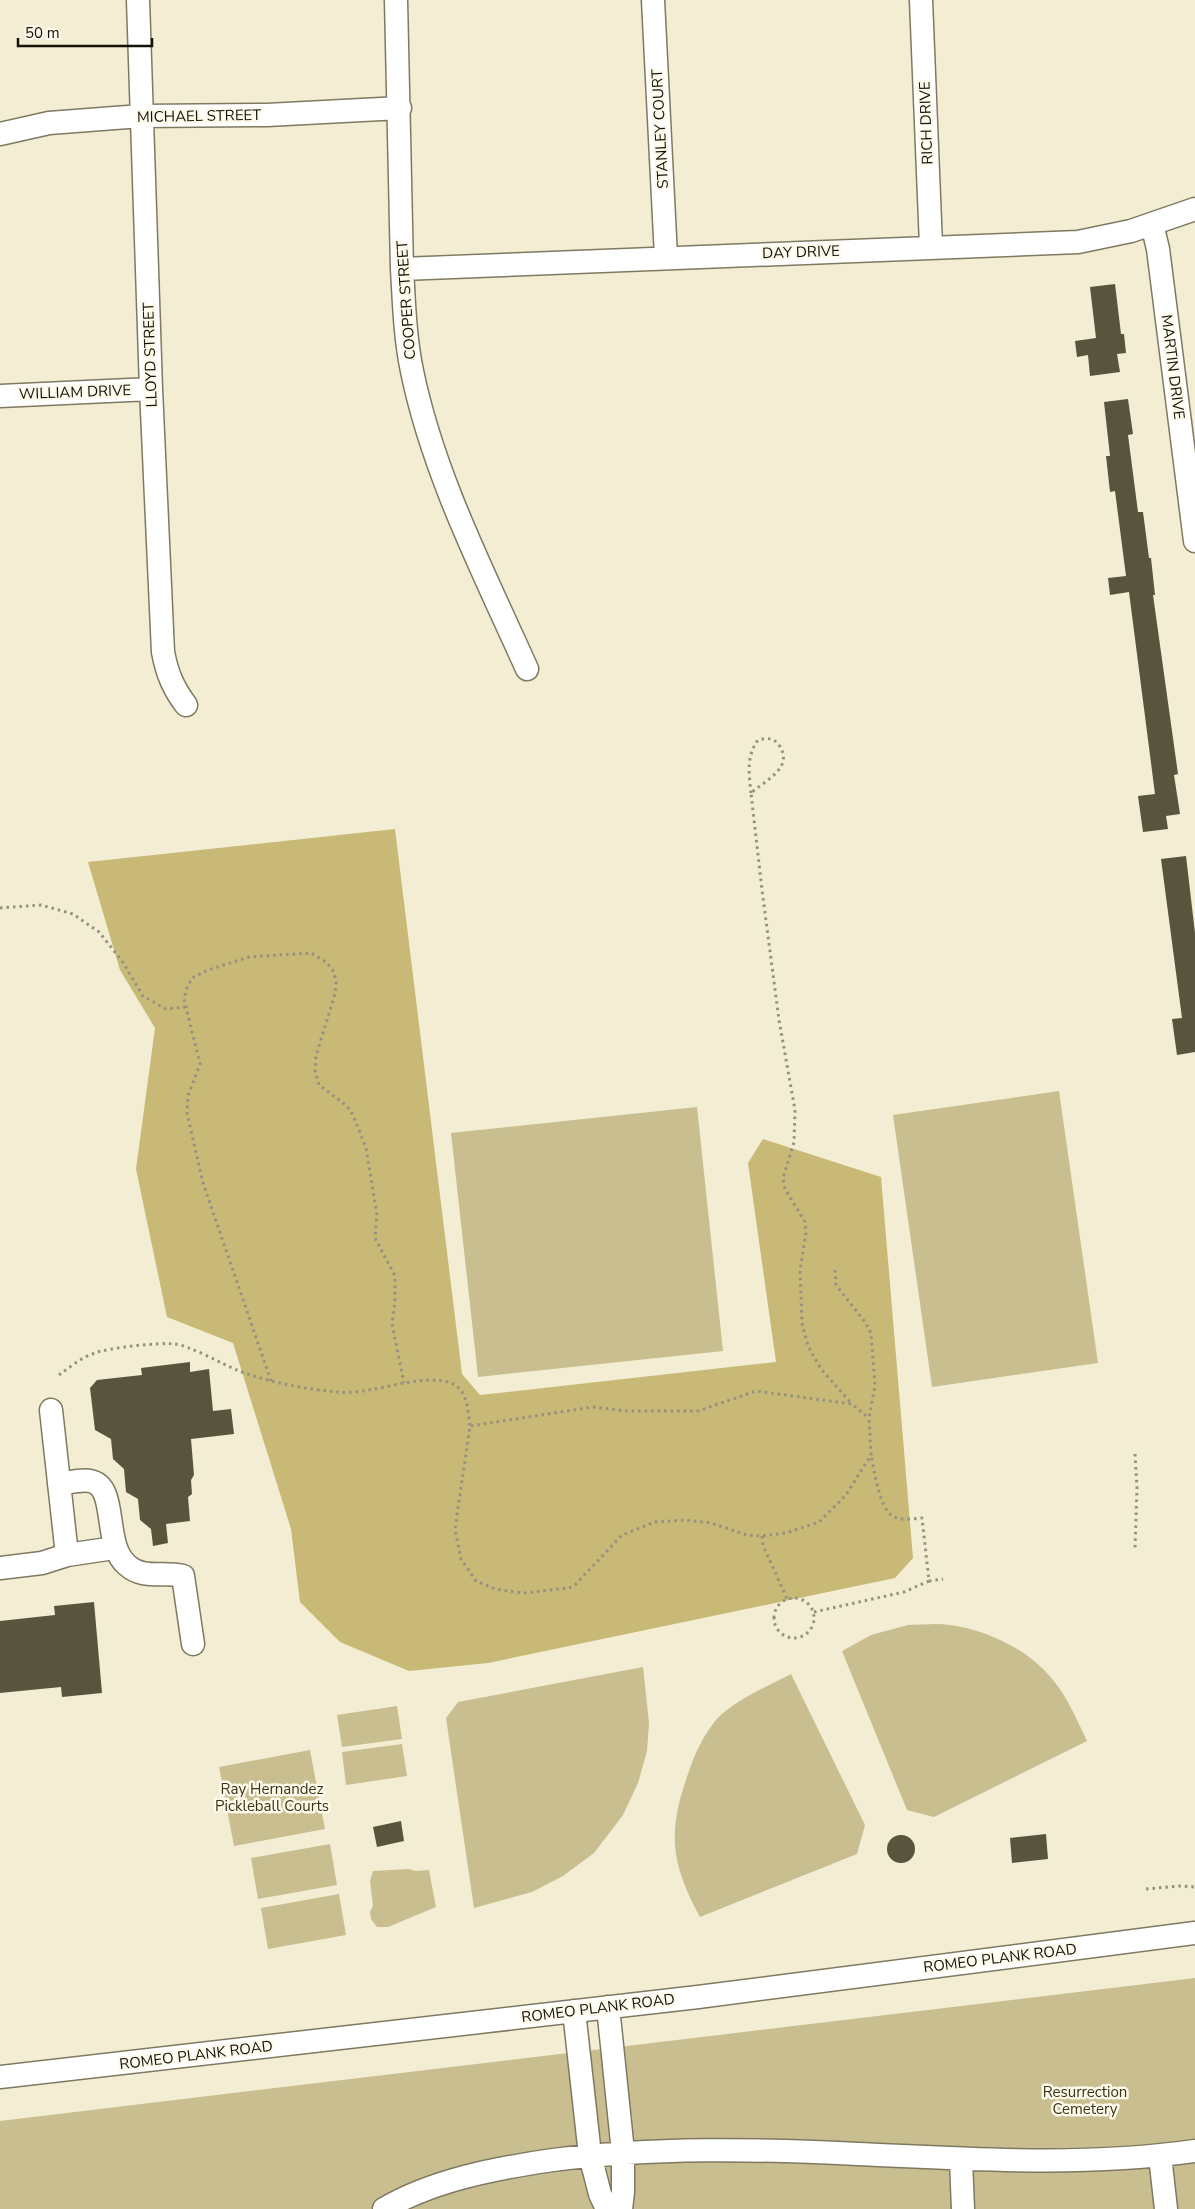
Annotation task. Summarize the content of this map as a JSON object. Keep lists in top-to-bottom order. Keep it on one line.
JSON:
{"streets":{"street":["MICHAEL STREET","RICH DRIVE","STANLEY COURT","DAY DRIVE","COOPER STREET","LLOYD STREET","MARTIN DRIVE","WILLIAM DRIVE","ROMEO PLANK ROAD"]},"crossings":[["MICHAEL STREET","COOPER STREET"],["MICHAEL STREET","LLOYD STREET"],["RICH DRIVE","DAY DRIVE"],["STANLEY COURT","DAY DRIVE"],["DAY DRIVE","COOPER STREET"],["DAY DRIVE","MARTIN DRIVE"],["LLOYD STREET","WILLIAM DRIVE"]],"parks":["Ray Hernandez Pickleball Courts","Resurrection Cemetery"],"scale_bar":"50 m"}
